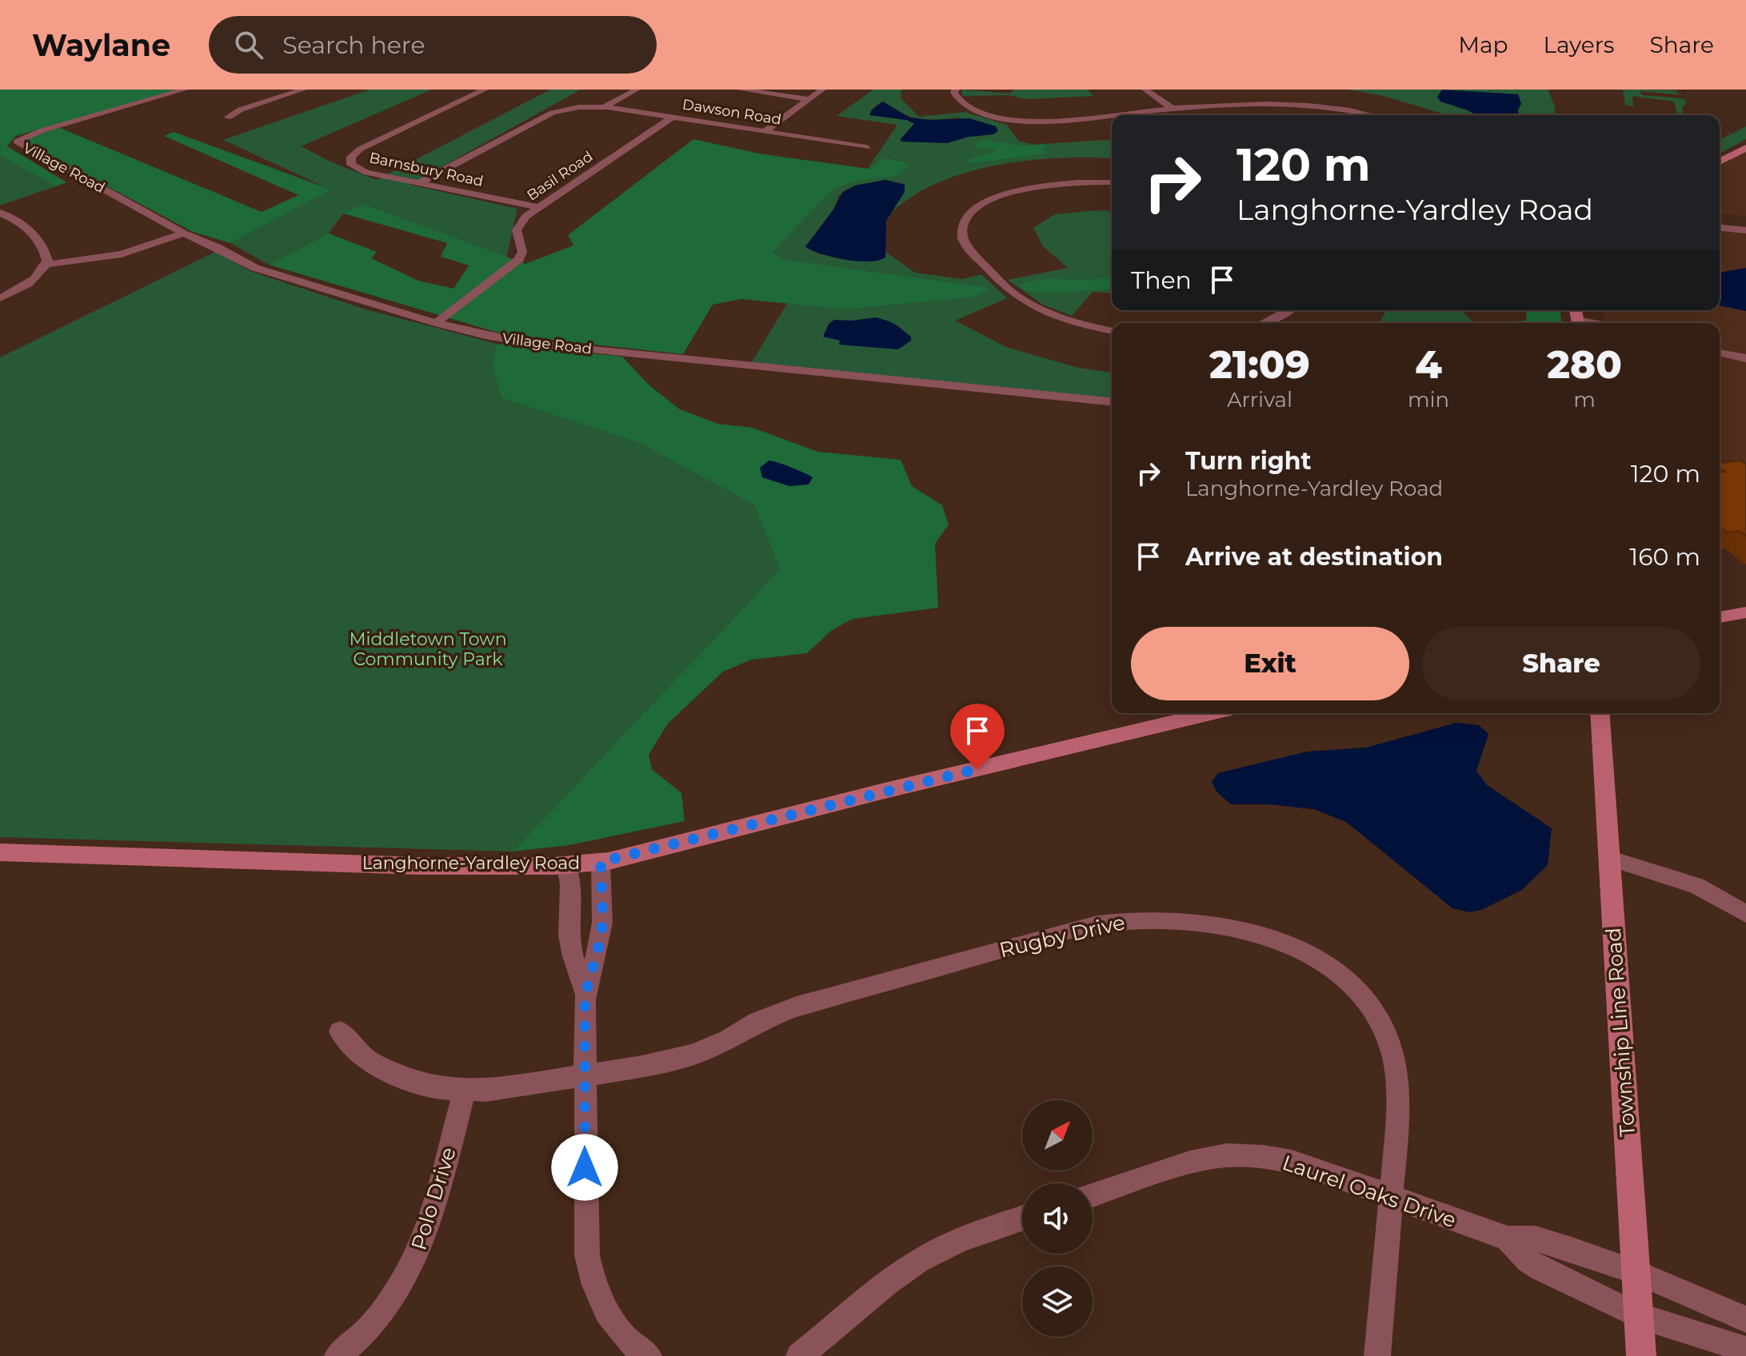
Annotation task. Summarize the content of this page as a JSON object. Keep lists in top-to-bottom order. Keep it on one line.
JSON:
{"streets":{"main road":["Langhorne-Yardley Road","Township Line Road"],"street":["Dawson Road","Village Road","Barnsbury Road","Basil Road","Rugby Drive","Laurel Oaks Drive","Polo Drive"]},"crossings":[["Dawson Road","Barnsbury Road"],["Dawson Road","Basil Road"],["Village Road","Basil Road"],["Barnsbury Road","Basil Road"],["Rugby Drive","Laurel Oaks Drive"],["Rugby Drive","Polo Drive"],["Township Line Road","Laurel Oaks Drive"]],"parks":["Middletown Town Community Park"],"north":"top right","page":{"header":"Waylane","search":"Search here","nav":["Map","Layers","Share"],"turn":["120 m","Langhorne-Yardley Road"],"then":"Then","eta":["21:09","Arrival","4","min","280","m"],"list":[{"name":"Turn right","note":"Langhorne-Yardley Road","value":"120 m"},{"name":"Arrive at destination","value":"160 m"}],"buttons":["Exit","Share"]}}
